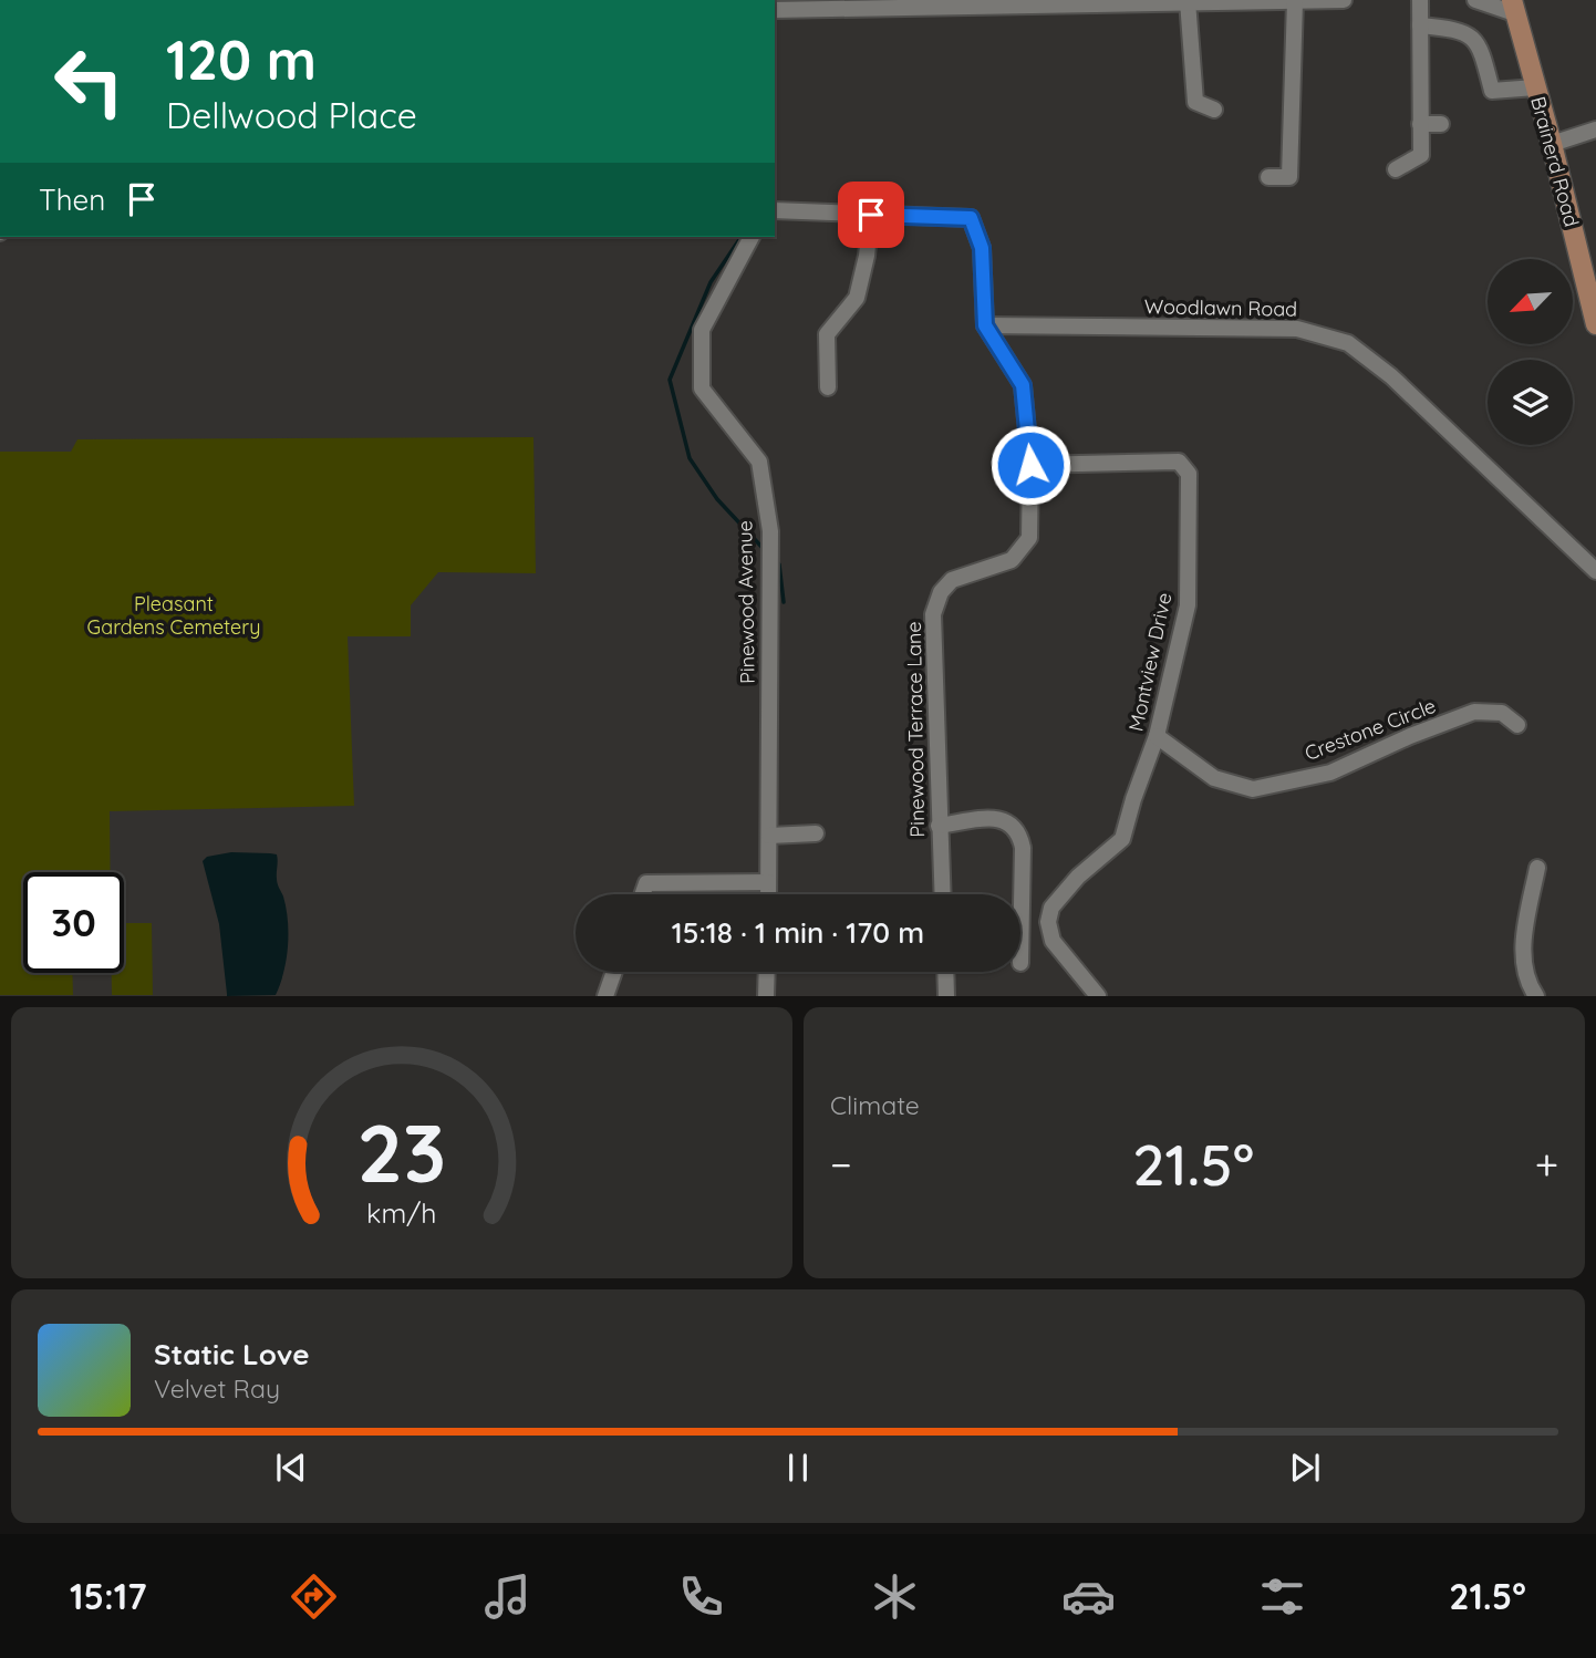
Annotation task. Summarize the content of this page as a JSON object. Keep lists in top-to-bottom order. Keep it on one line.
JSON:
{"streets":{"main road":["Brainerd Road"],"street":["Woodlawn Road","Pinewood Avenue","Montview Drive","Pinewood Terrace Lane","Crestone Circle"]},"crossings":[["Montview Drive","Pinewood Terrace Lane"],["Montview Drive","Crestone Circle"]],"parks":["Pleasant Gardens Cemetery"],"north":"bottom left","page":{"turn":["120 m","Dellwood Place"],"then":"Then","limit":"30","trip":"15:18 · 1 min · 170 m","tile":"Climate","heat":["−","21.5°","+"],"song":["Static Love","Velvet Ray"],"tabs":["15:17","21.5°"],"gauge":["23","km/h"]}}
